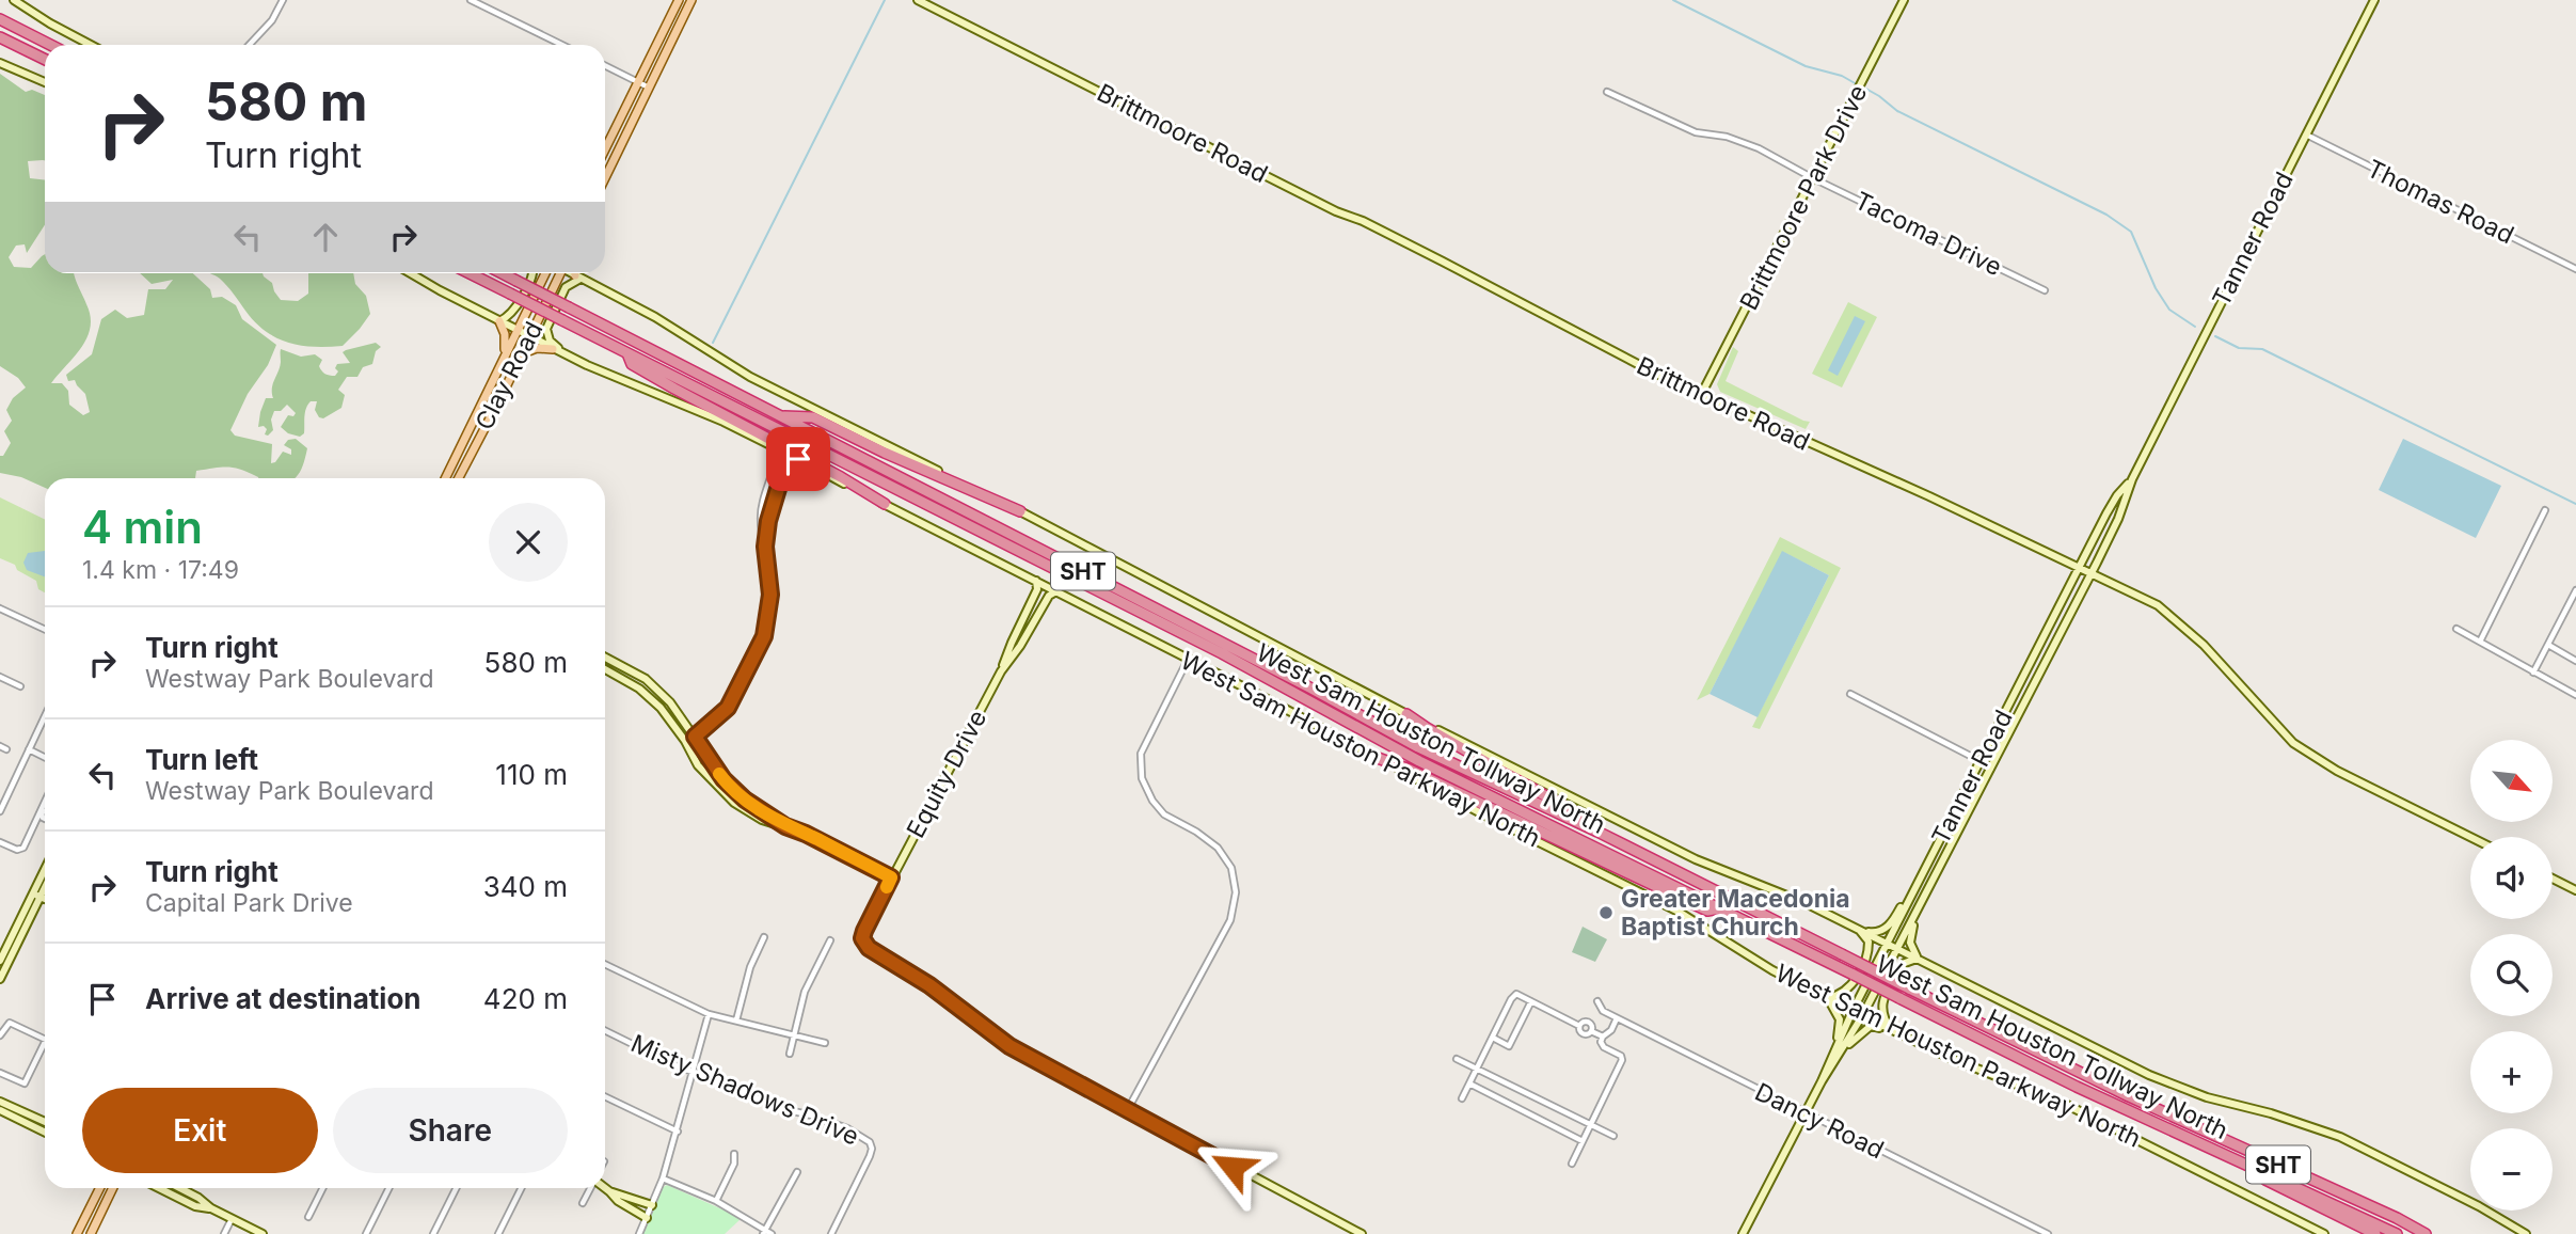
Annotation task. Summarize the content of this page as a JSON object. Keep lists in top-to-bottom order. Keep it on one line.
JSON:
{"streets":{"highway":["SHT","West Sam Houston Tollway North"],"main road":["Brittmoore Road","Brittmoore Park Drive","Tanner Road","Clay Road","West Sam Houston Parkway North","Equity Drive"],"street":["Thomas Road","Tacoma Drive","Misty Shadows Drive","Dancy Road"]},"crossings":[["Brittmoore Road","Brittmoore Park Drive"],["Brittmoore Road","Tanner Road"],["Brittmoore Park Drive","Tacoma Drive"],["Thomas Road","Tanner Road"],["Tanner Road","West Sam Houston Parkway North"],["Tanner Road","Dancy Road"],["Clay Road","West Sam Houston Parkway North"],["SHT","West Sam Houston Tollway North"],["West Sam Houston Parkway North","Equity Drive"]],"places":["Greater Macedonia Baptist Church"],"north":"bottom right","page":{"turn":["580 m","Turn right"],"heading":["4 min","1.4 km · 17:49"],"list":[{"name":"Turn right","note":"Westway Park Boulevard","value":"580 m"},{"name":"Turn left","note":"Westway Park Boulevard","value":"110 m"},{"name":"Turn right","note":"Capital Park Drive","value":"340 m"},{"name":"Arrive at destination","value":"420 m"}],"map_buttons":["+","−"],"buttons":["Exit","Share"]}}
